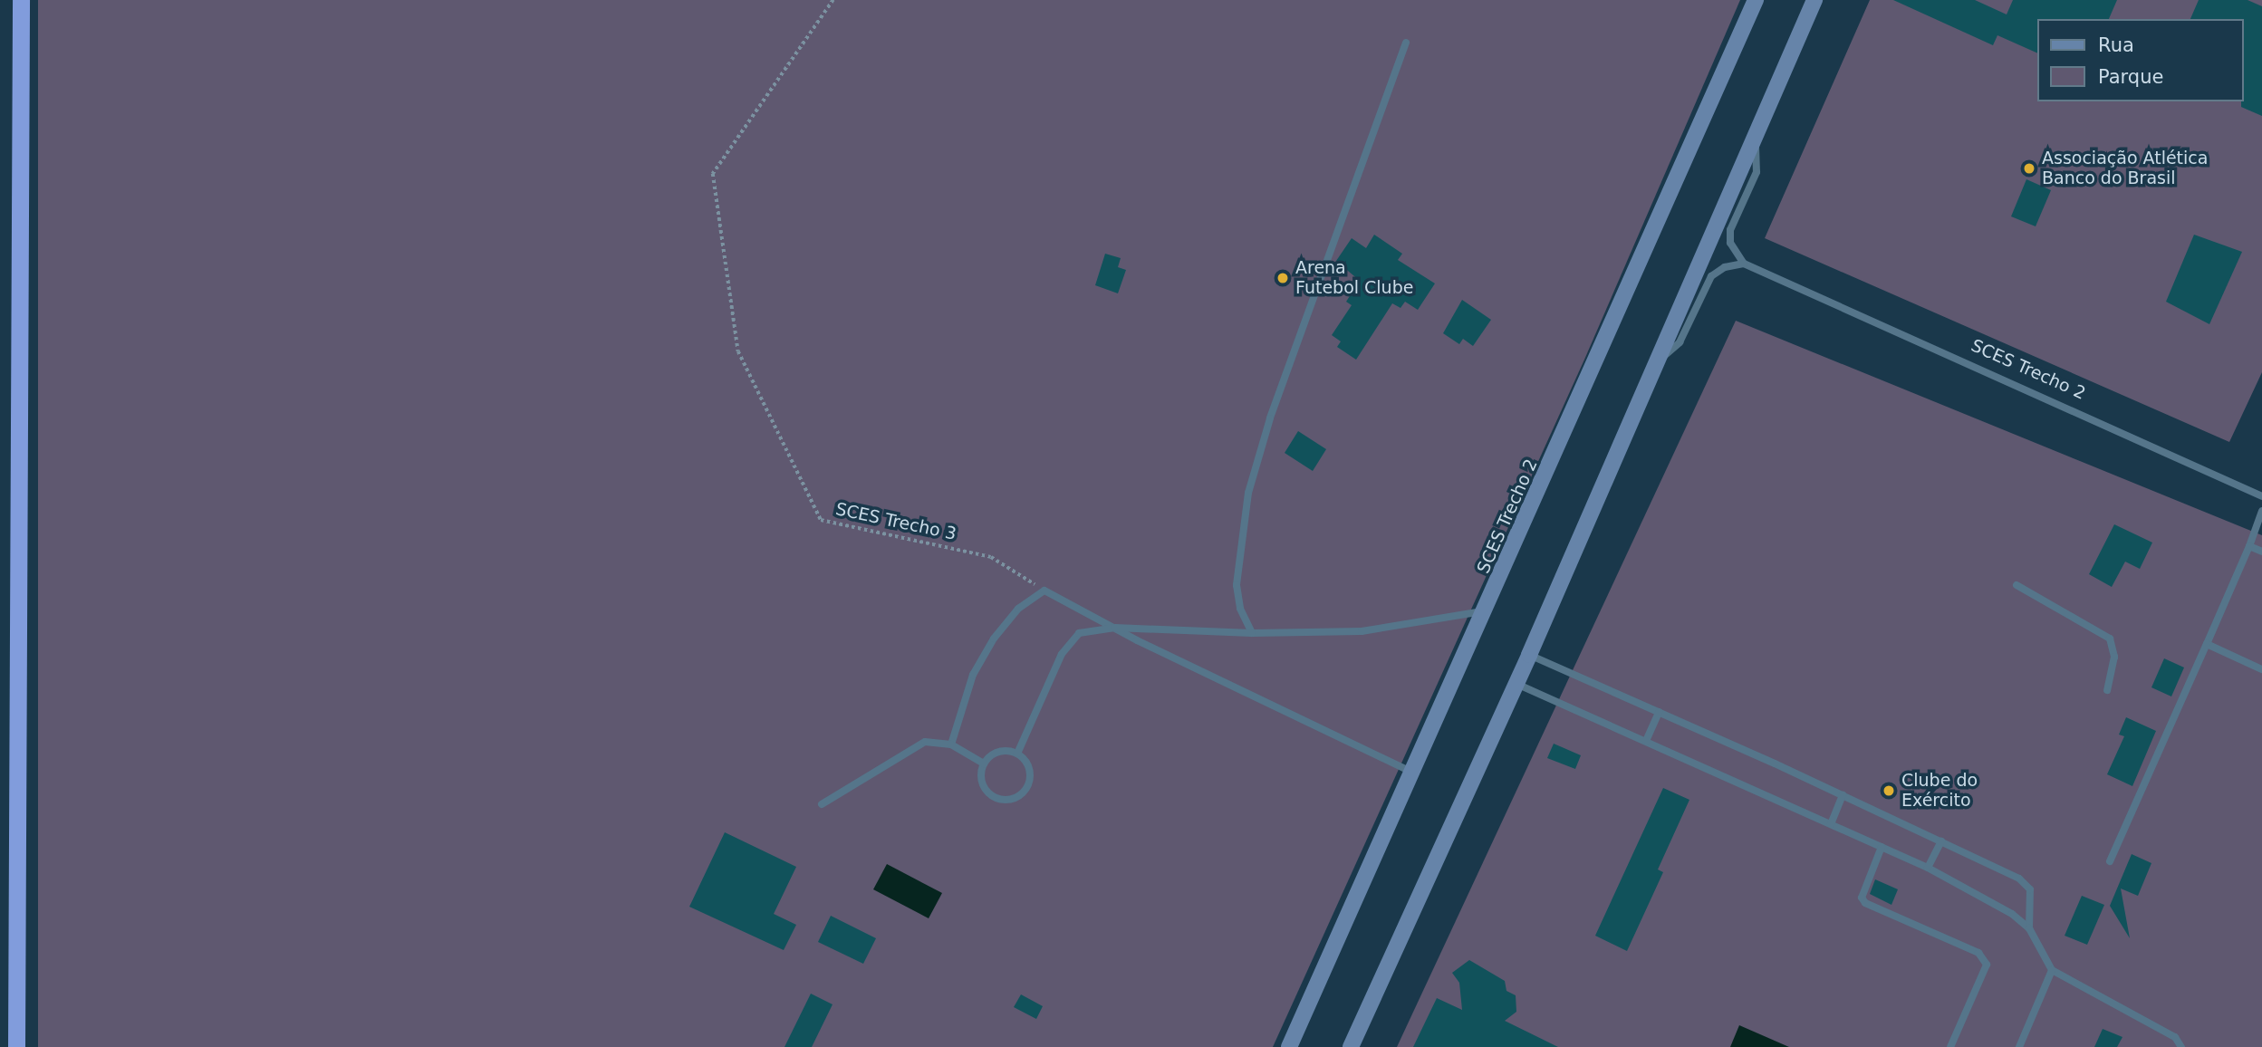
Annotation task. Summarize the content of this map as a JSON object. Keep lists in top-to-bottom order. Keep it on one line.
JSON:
{"streets":{"main road":["SCES Trecho 2"],"path":["SCES Trecho 3"]},"places":["Associação Atlética Banco do Brasil","Arena Futebol Clube","Clube do Exército"],"legend":["Rua","Parque"]}
